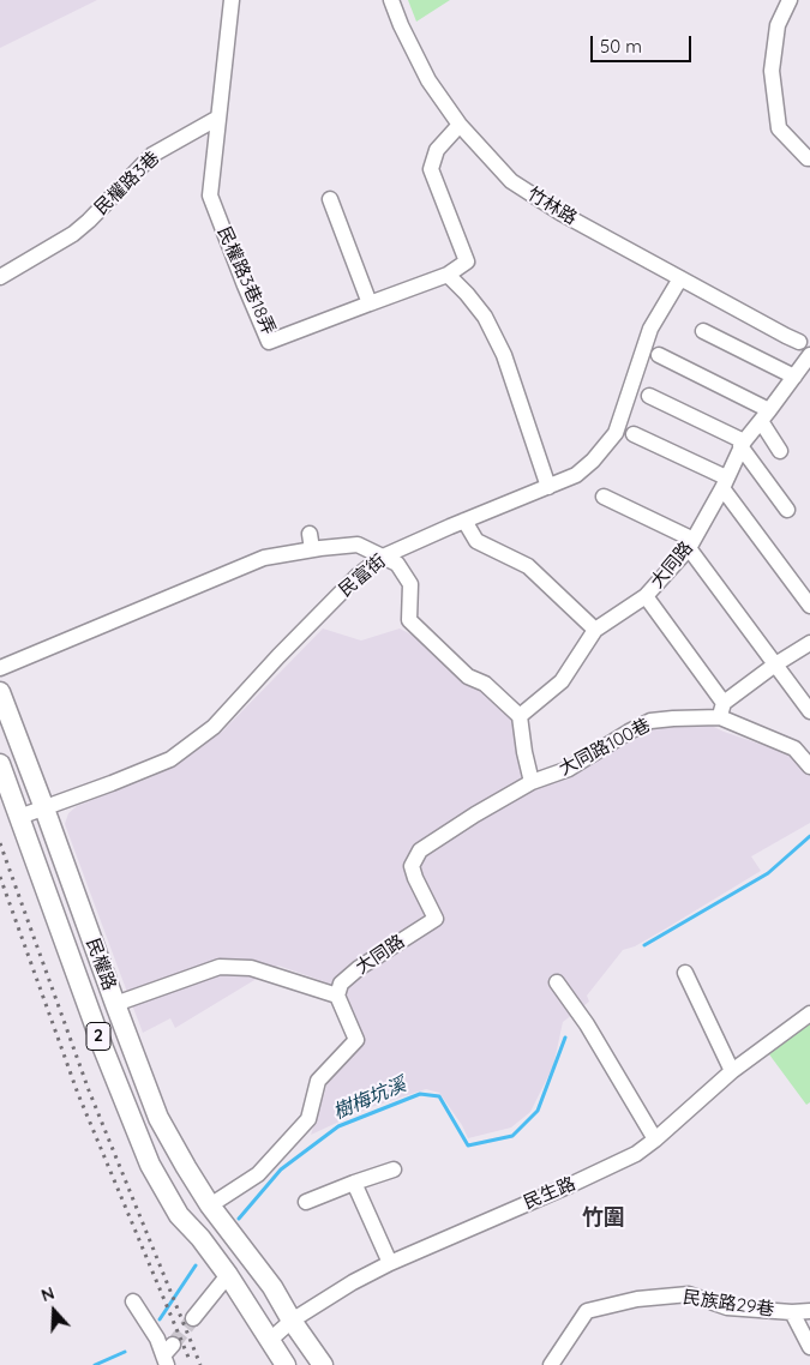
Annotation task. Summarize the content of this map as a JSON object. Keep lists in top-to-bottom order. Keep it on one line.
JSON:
{"streets":{"main road":["民權路","2"],"street":["民權路3巷","竹林路","民權路3巷18弄","大同路","民富街","大同路100巷","民生路","民族路29巷"]},"crossings":[["民權路3巷","民權路3巷18弄"],["竹林路","民富街"],["大同路","大同路100巷"],["民富街","民權路"],["民權路","民生路"]],"districts":["竹圍"],"water":["樹梅坑溪"],"scale_bar":"50 m","north":"top"}
